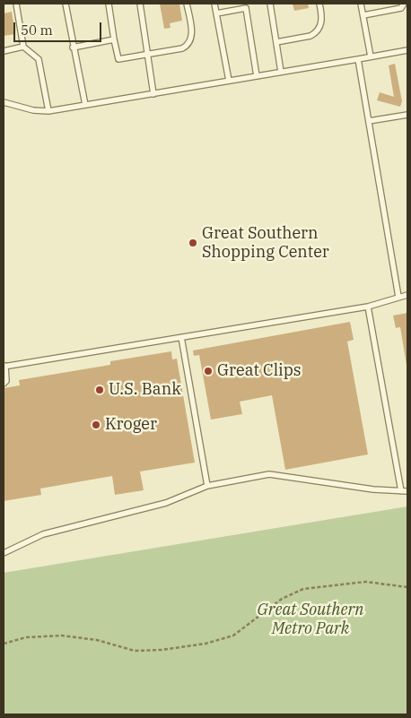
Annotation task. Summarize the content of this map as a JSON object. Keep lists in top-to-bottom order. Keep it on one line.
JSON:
{"parks":["Great Southern Metro Park"],"places":["Great Southern Shopping Center","Great Clips","U.S. Bank","Kroger"],"scale_bar":"50 m"}
